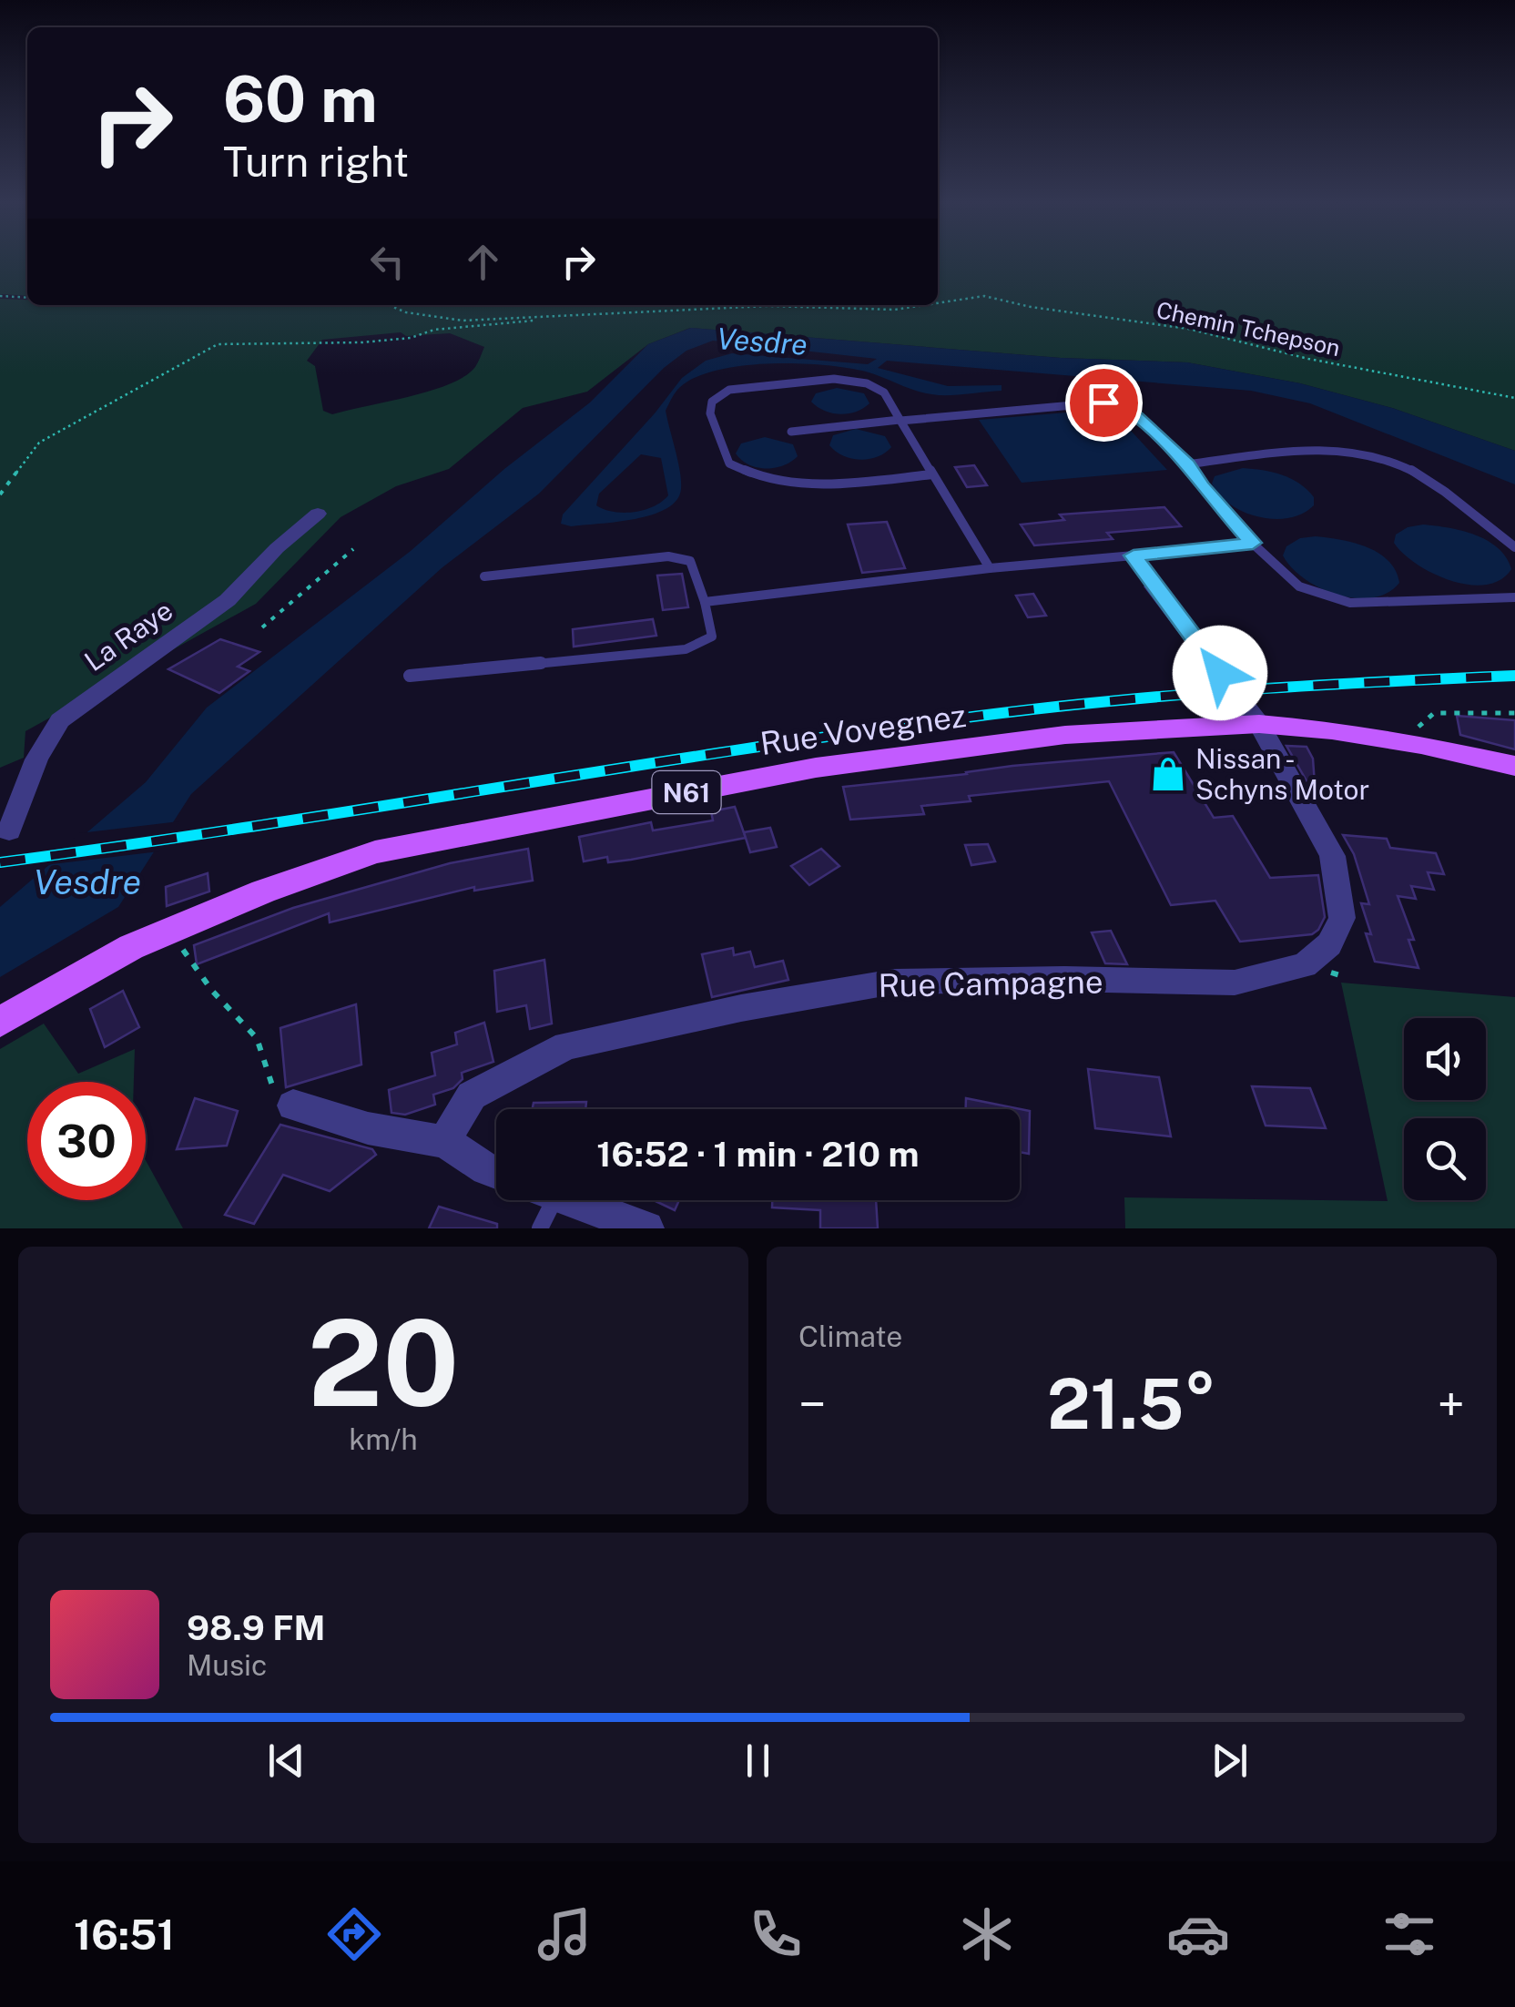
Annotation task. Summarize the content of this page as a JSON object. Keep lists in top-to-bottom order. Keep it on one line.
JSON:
{"streets":{"main road":["Rue Vovegnez","N61"],"street":["La Raye","Rue Campagne"],"path":["Chemin Tchepson"]},"crossings":[["Rue Vovegnez","Rue Campagne"]],"water":["Vesdre"],"places":{"shop":["Nissan - Schyns Motor"]},"page":{"turn":["60 m","Turn right"],"limit":"30","trip":"16:52 · 1 min · 210 m","tile":[["20","km/h"],"Climate"],"heat":["−","21.5°","+"],"song":["98.9 FM","Music"],"tabs":"16:51"}}
